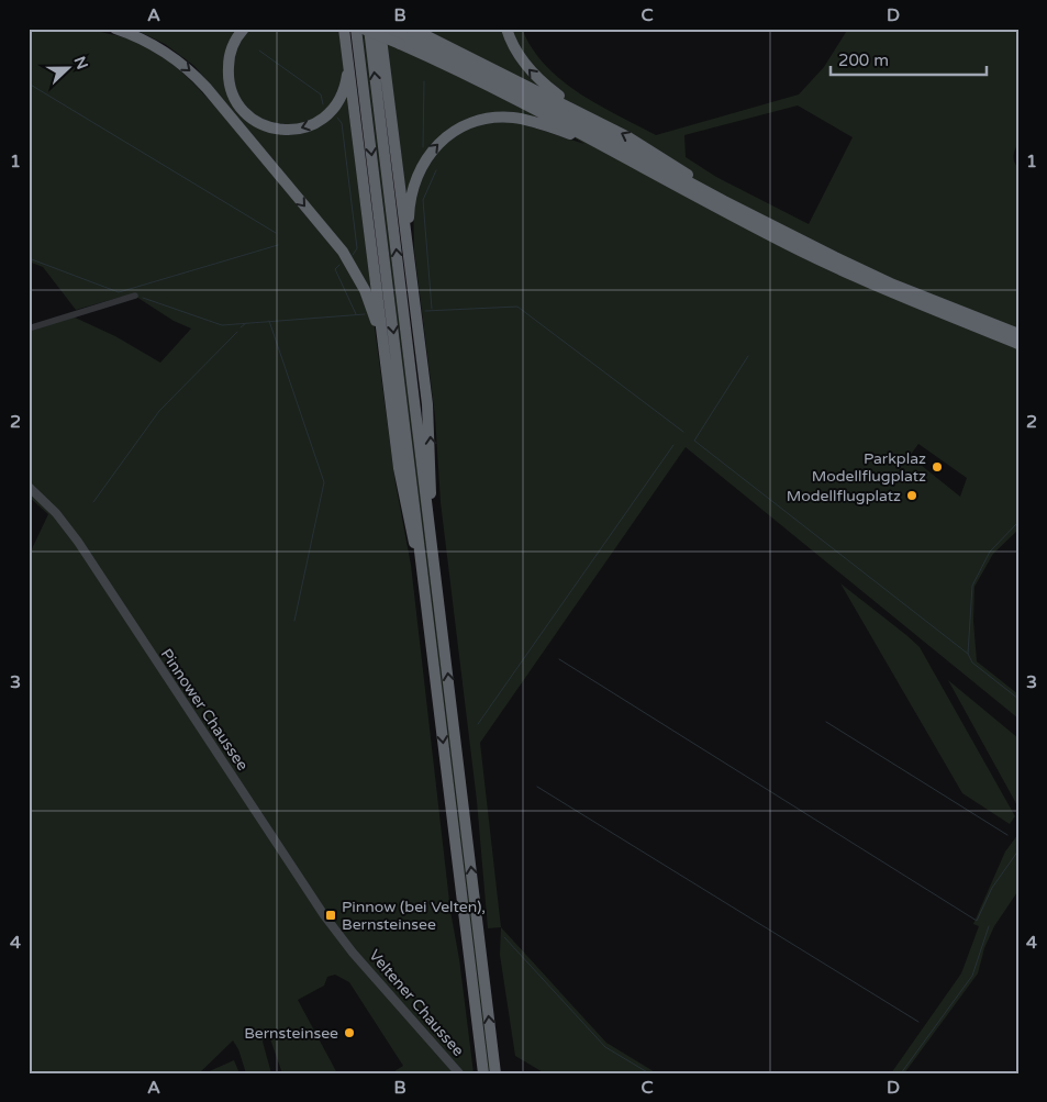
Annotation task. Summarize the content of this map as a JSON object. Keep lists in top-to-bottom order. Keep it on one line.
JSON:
{"streets":{"main road":["Pinnower Chaussee","Veltener Chaussee"]},"crossings":[["Pinnower Chaussee","Veltener Chaussee"]],"places":{"other":["Parkplaz Modellflugplatz","Modellflugplatz","Bernsteinsee"],"transit":["Pinnow (bei Velten), Bernsteinsee"]},"scale_bar":"200 m","north":"right","grid":{"columns":["A","B","C","D"],"rows":["1","2","3","4"]}}
